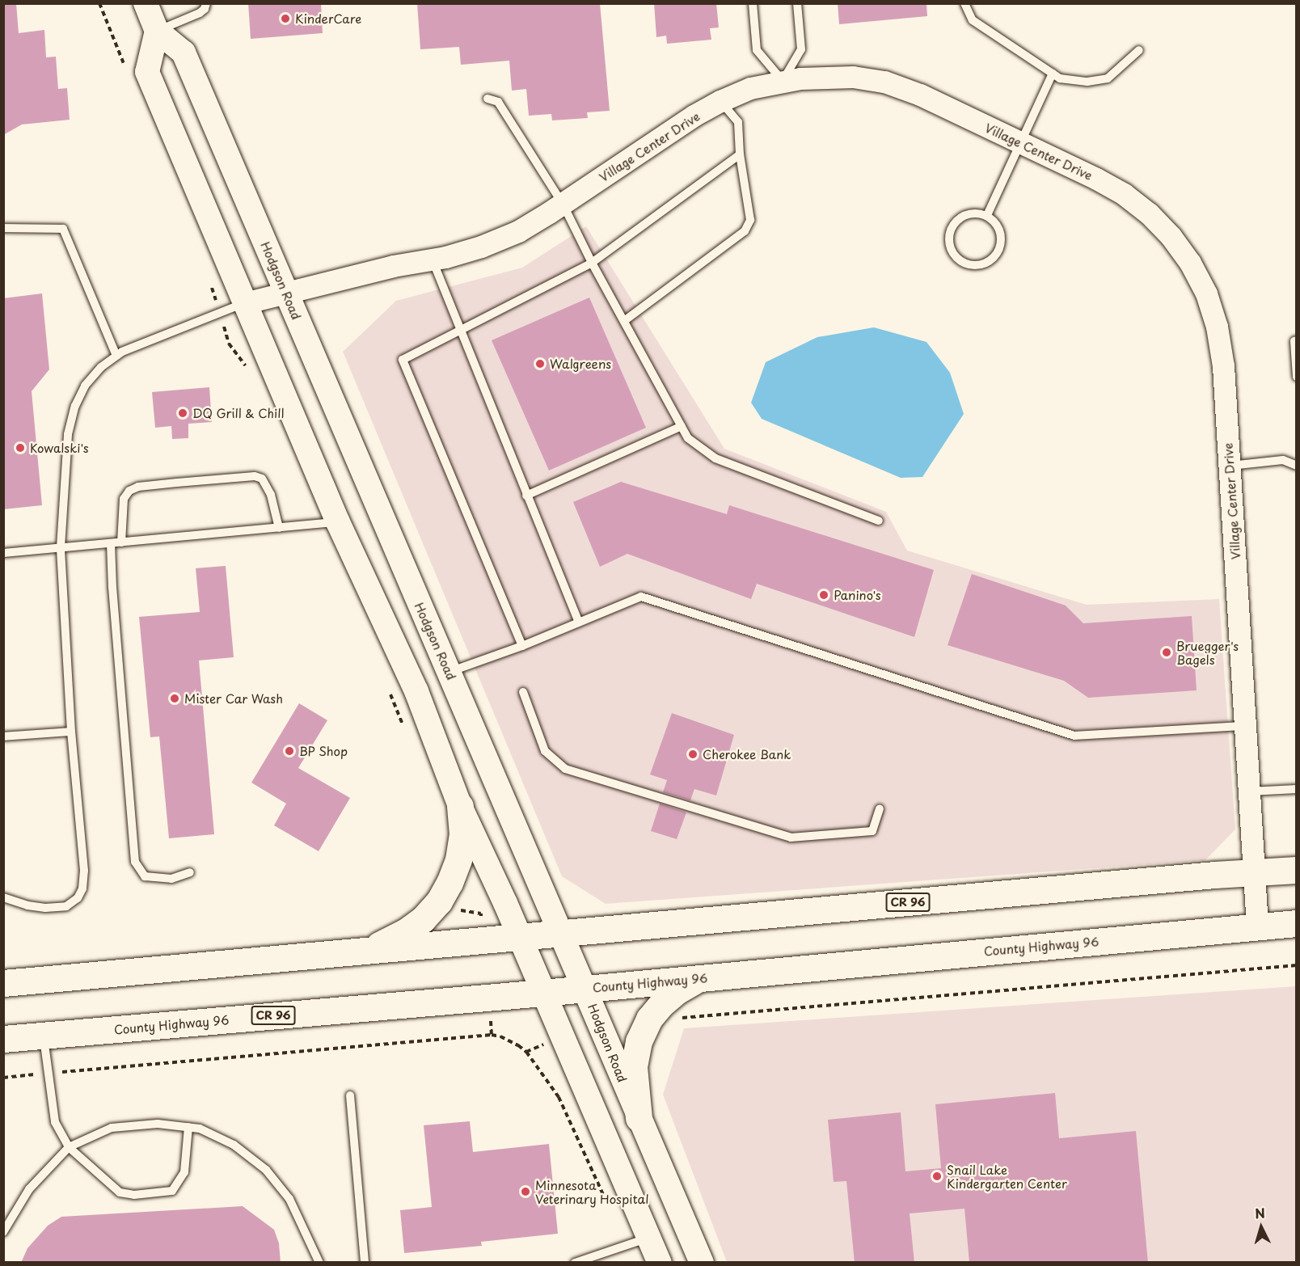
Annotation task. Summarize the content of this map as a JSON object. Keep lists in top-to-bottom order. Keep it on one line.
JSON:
{"streets":{"main road":["Hodgson Road","CR 96","County Highway 96"],"street":["Village Center Drive"]},"crossings":[["Village Center Drive","Hodgson Road"],["Village Center Drive","CR 96"],["Village Center Drive","County Highway 96"],["Hodgson Road","CR 96"],["Hodgson Road","County Highway 96"]],"places":["KinderCare","Walgreens","DQ Grill & Chill","Kowalski's","Panino's","Bruegger's Bagels","Mister Car Wash","BP Shop","Cherokee Bank","Snail Lake Kindergarten Center","Minnesota Veterinary Hospital"],"north":"top"}
